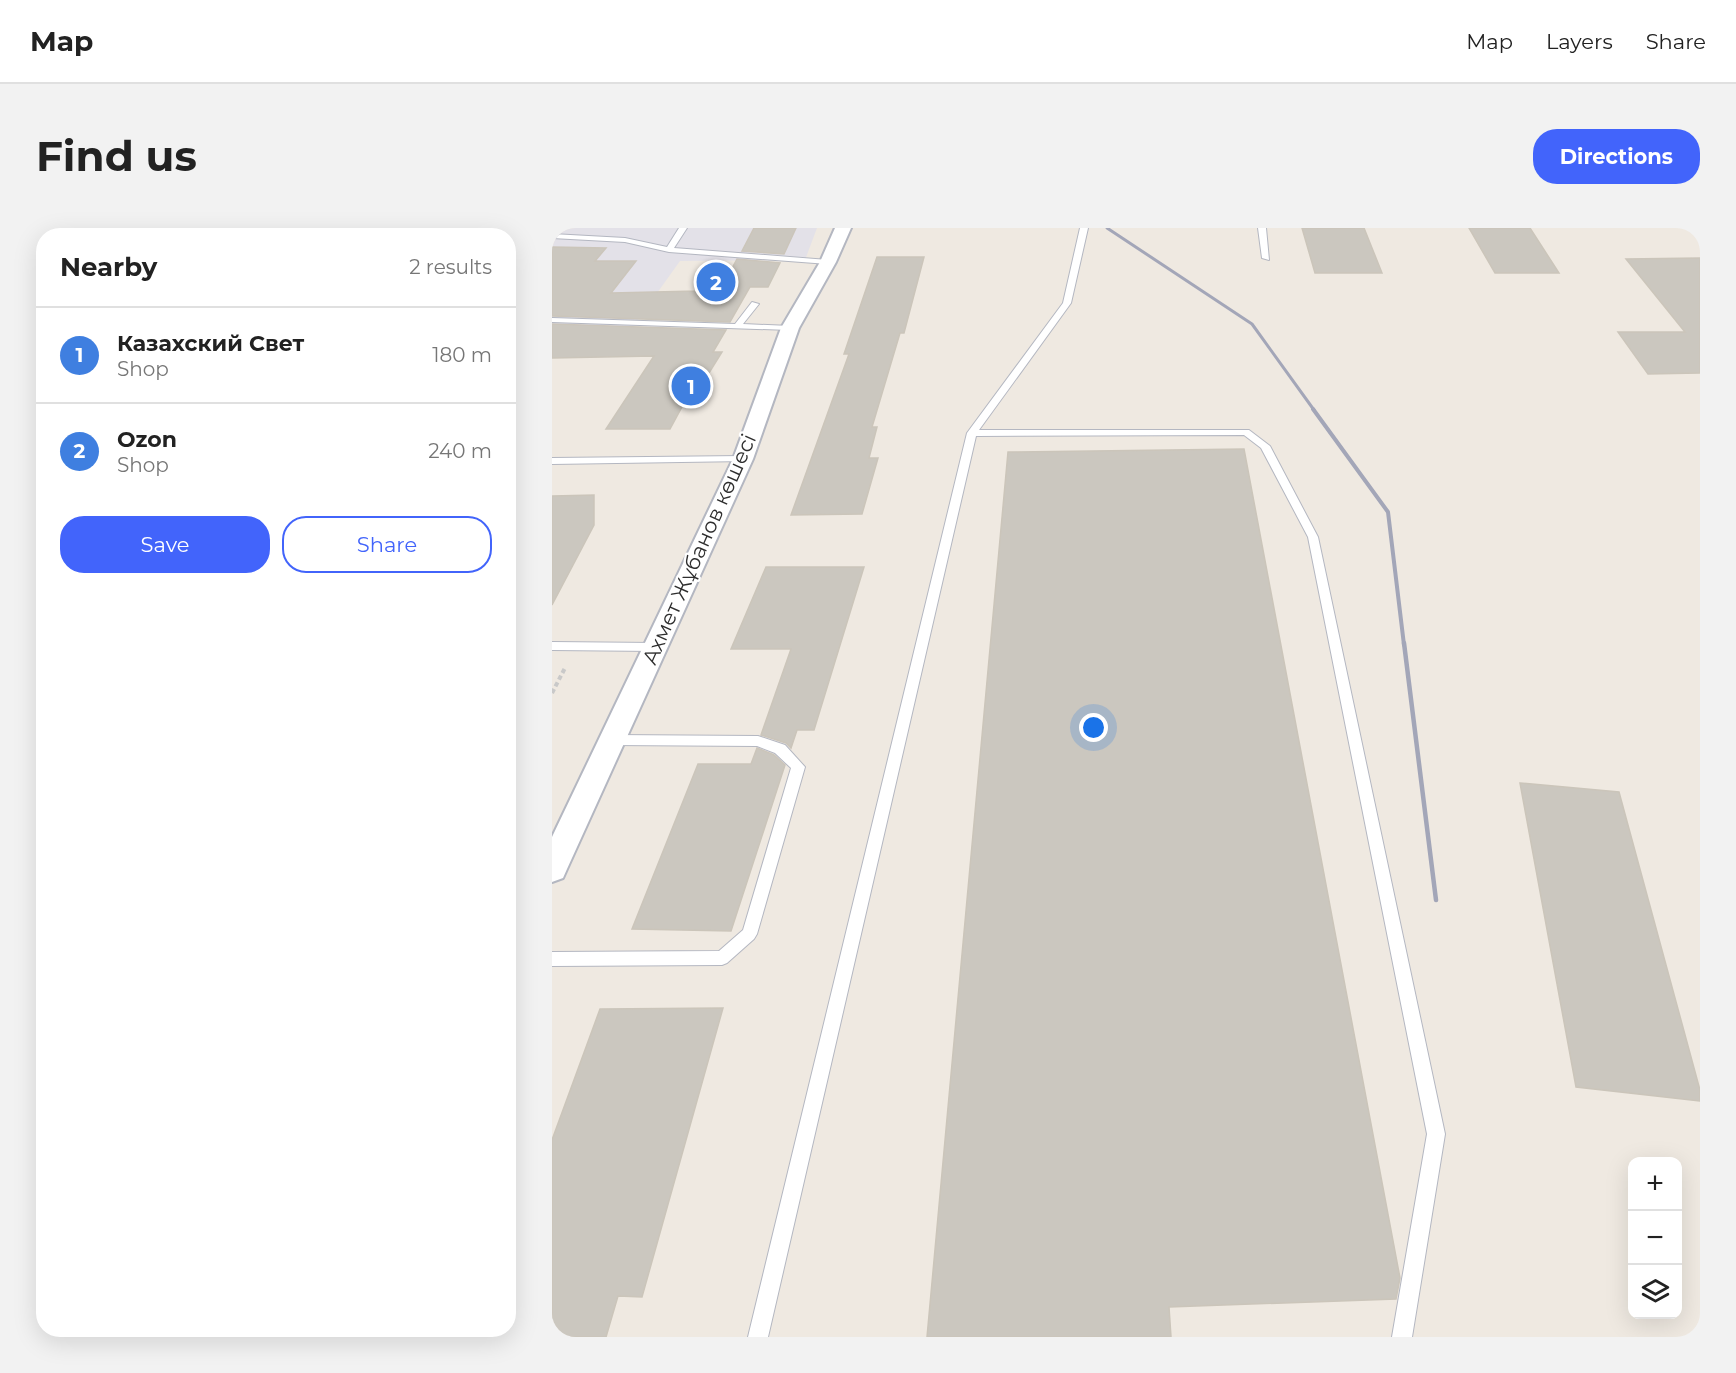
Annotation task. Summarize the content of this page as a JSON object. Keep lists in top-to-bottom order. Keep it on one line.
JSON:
{"streets":{"street":["Ахмет Жұбанов көшесі"]},"page":{"header":"Map","nav":["Map","Layers","Share"],"buttons":["Directions",["Save","Share"]],"title":"Find us","heading":["Nearby","2 results"],"pins":["2","1"],"list":[{"mark":"1","name":"Казахский Свет","note":"Shop","value":"180 m"},{"mark":"2","name":"Ozon","note":"Shop","value":"240 m"}],"map_buttons":["+","−"]}}
